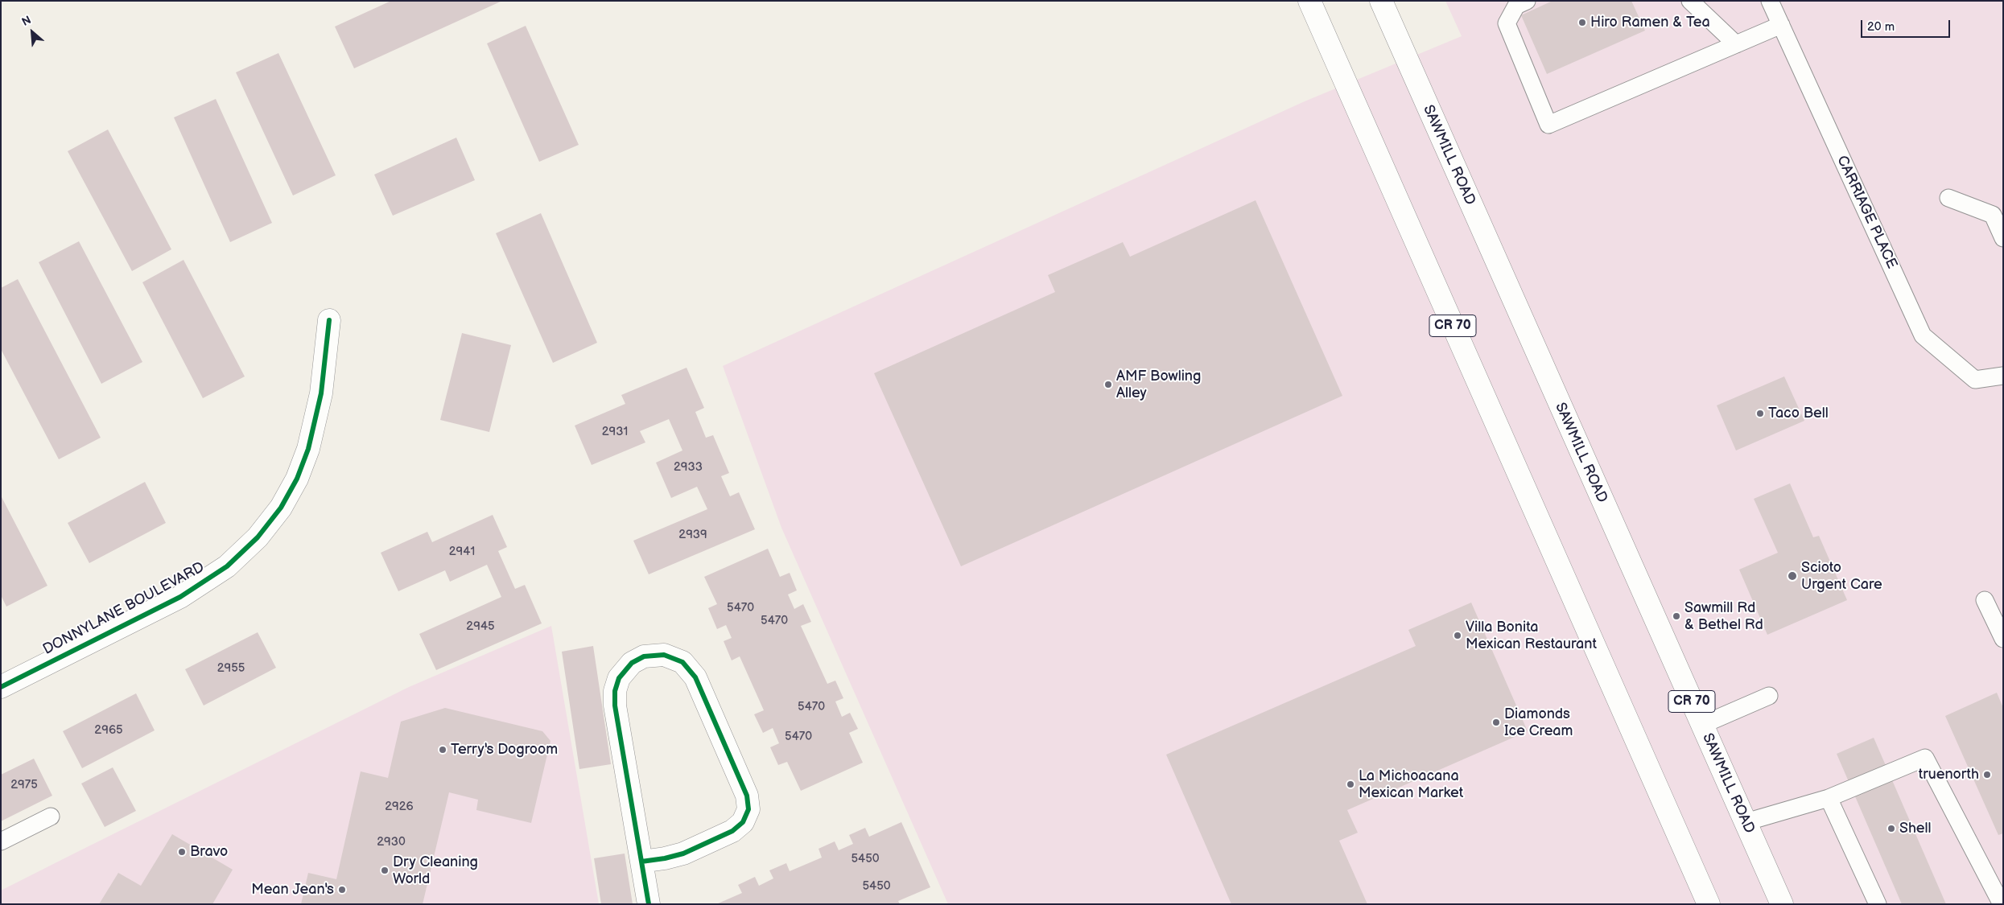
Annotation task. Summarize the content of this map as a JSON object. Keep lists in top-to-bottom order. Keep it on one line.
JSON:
{"streets":{"main road":["SAWMILL ROAD","CR 70","DONNYLANE BOULEVARD"],"lane":["CARRIAGE PLACE"]},"places":["Hiro Ramen & Tea","AMF Bowling Alley","Taco Bell","Scioto Urgent Care","Sawmill Rd & Bethel Rd","Villa Bonita Mexican Restaurant","Diamonds Ice Cream","Terry's Dogroom","truenorth","La Michoacana Mexican Market","Shell","Bravo","Dry Cleaning World","Mean Jean's"],"house_numbers":["2931","2933","2939","2941","5470","5470","2945","2955","5470","2965","5470","2975","2926","2930","5450","5450"],"scale_bar":"20 m","north":"top left"}
